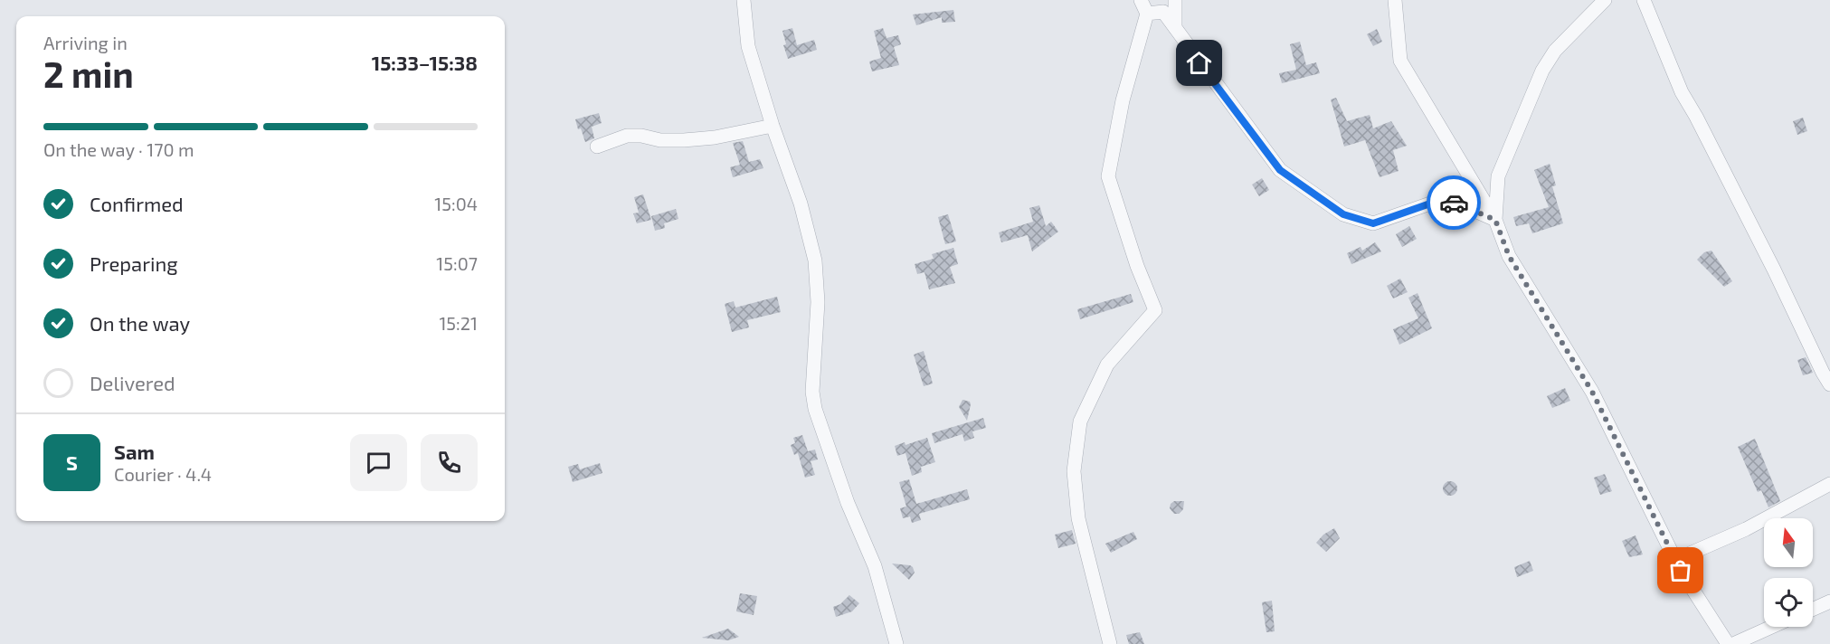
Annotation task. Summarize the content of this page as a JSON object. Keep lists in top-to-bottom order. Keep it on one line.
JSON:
{"north":"top","page":{"heading":["2 min","Arriving in","15:33–15:38"],"panel":["Sam","Courier · 4.4"],"bar":"On the way · 170 m","list":[["Confirmed","15:04"],["Preparing","15:07"],["On the way","15:21"],"Delivered"],"round":"S"}}
